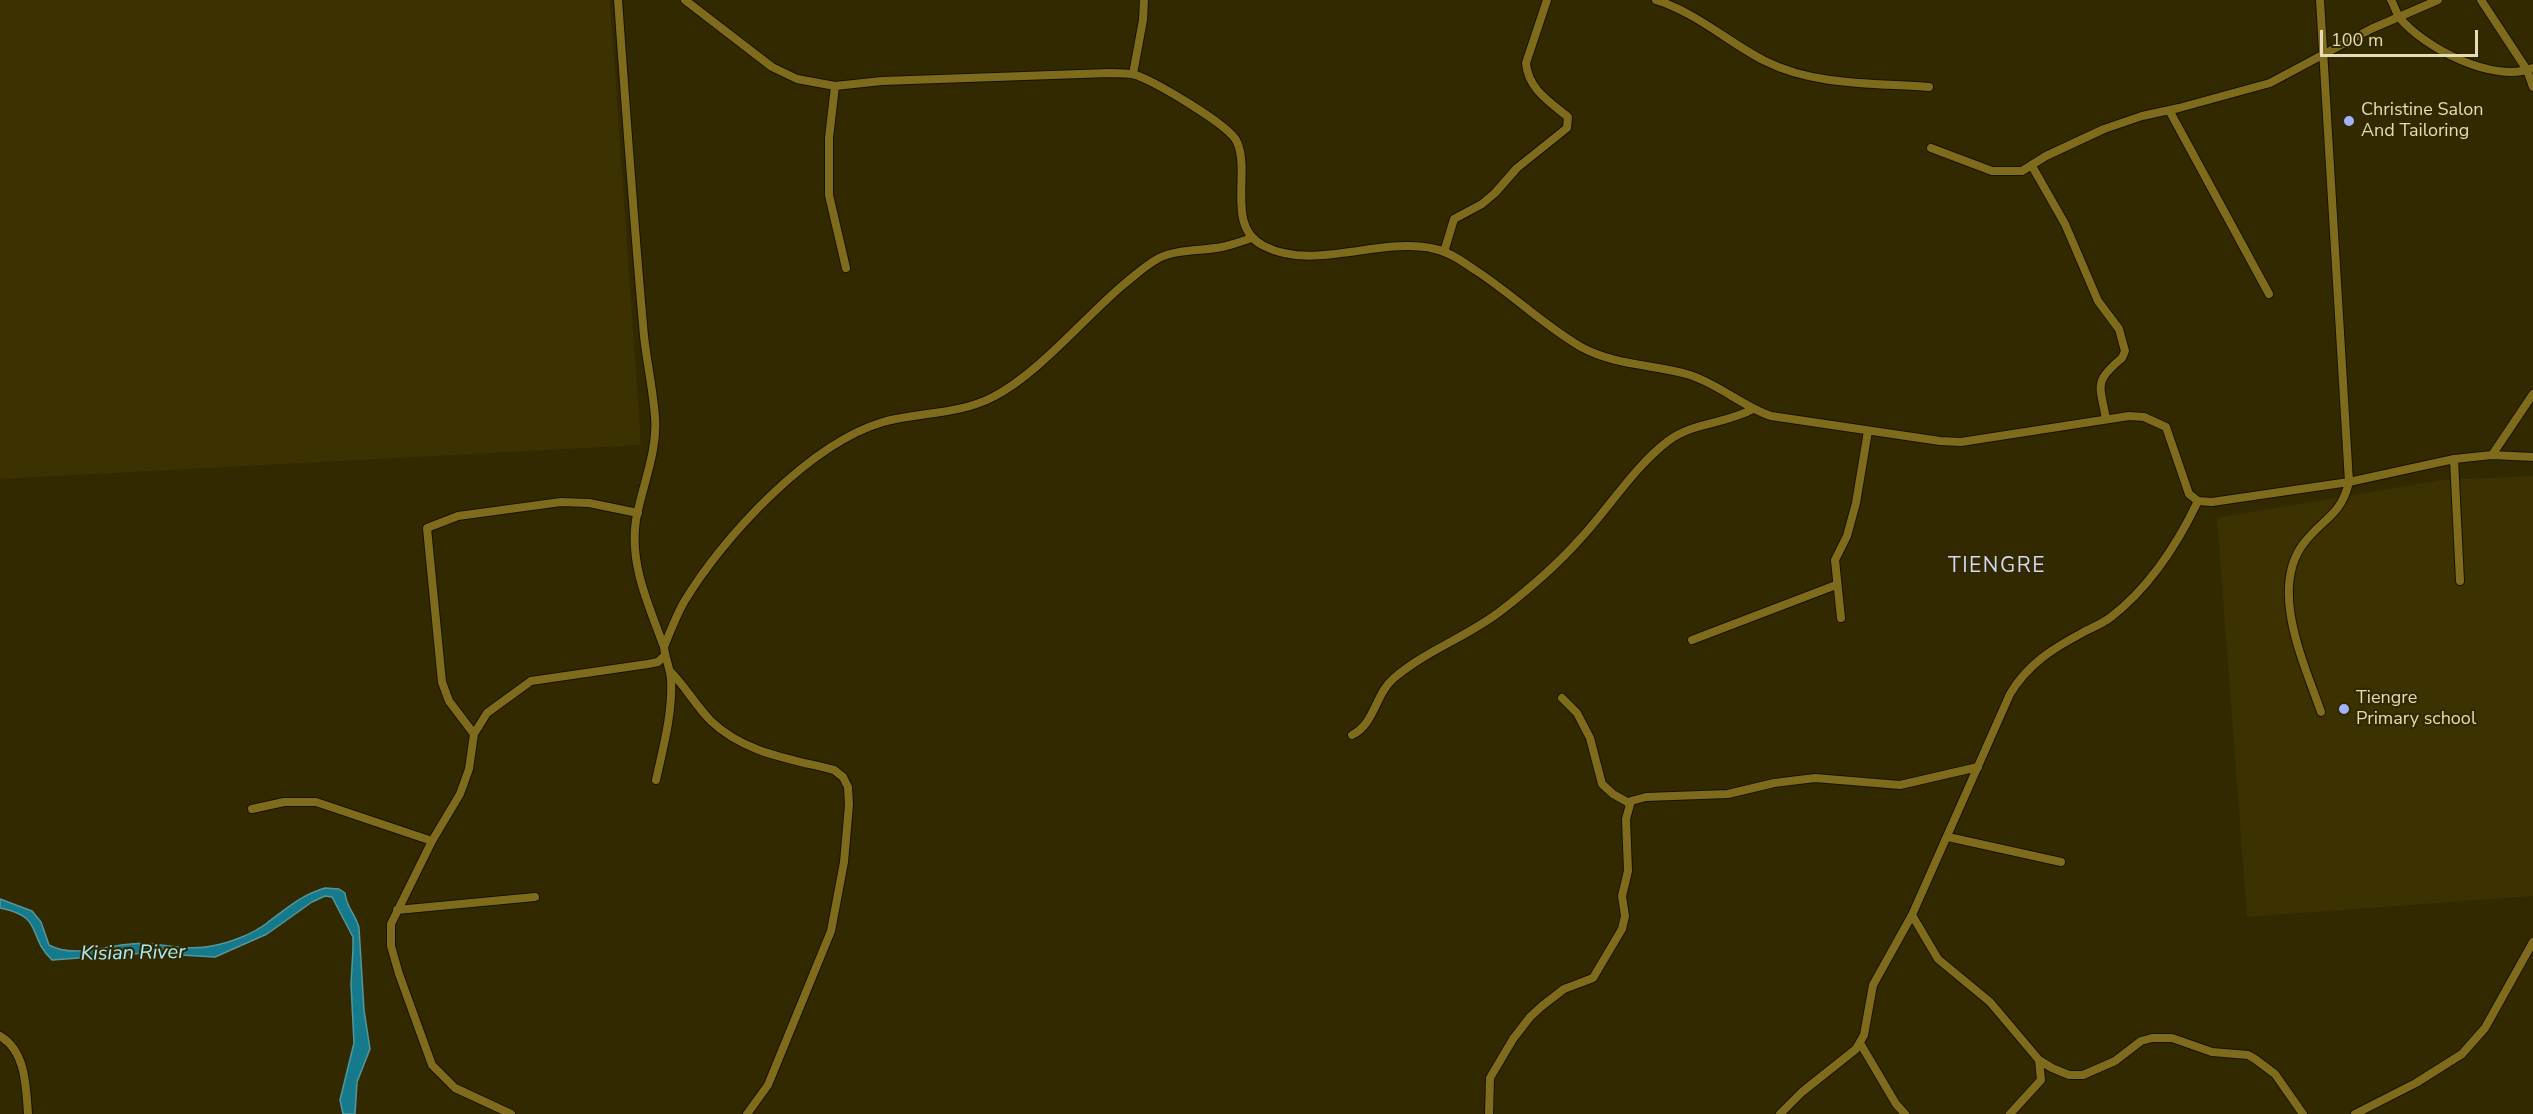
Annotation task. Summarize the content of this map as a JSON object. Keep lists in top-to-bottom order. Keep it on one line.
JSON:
{"districts":["TIENGRE"],"water":["Kisian River"],"places":["Christine Salon And Tailoring","Tiengre Primary school"],"scale_bar":"100 m"}
